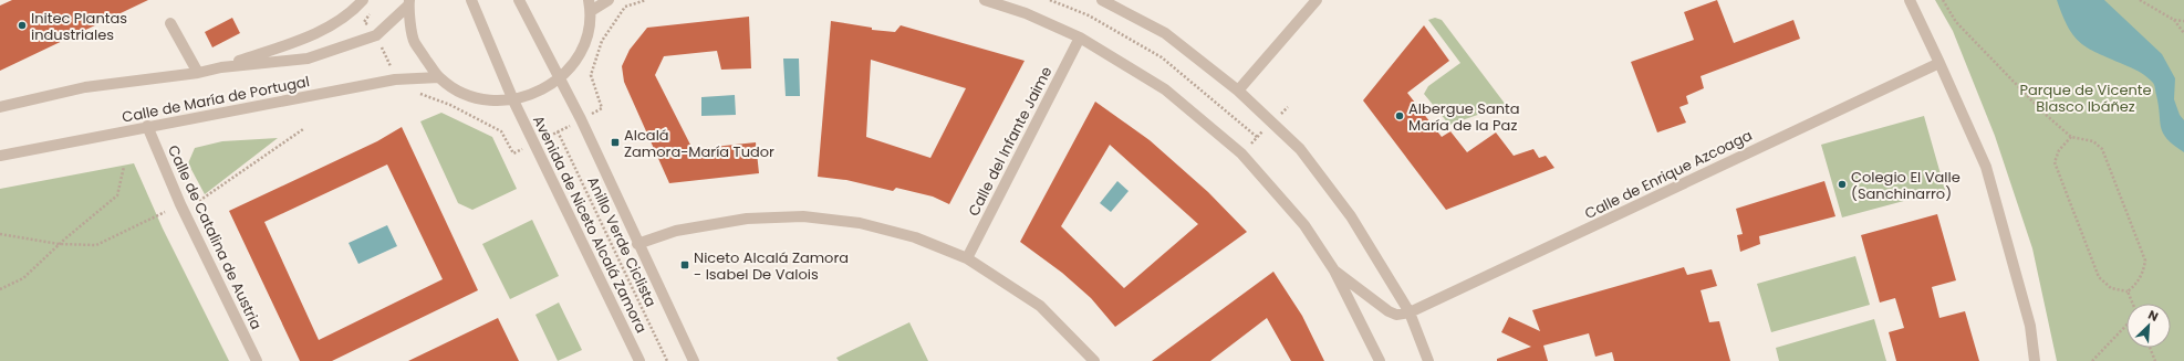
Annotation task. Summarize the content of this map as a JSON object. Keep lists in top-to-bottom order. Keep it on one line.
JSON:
{"streets":{"street":["Calle de María de Portugal","Calle del Infante Jaime","Calle de Enrique Azcoaga","Avenida de Niceto Alcalá Zamora","Calle de Catalina de Austria"],"path":["Anillo Verde Ciclista"]},"crossings":[["Calle de María de Portugal","Avenida de Niceto Alcalá Zamora"],["Calle de María de Portugal","Calle de Catalina de Austria"]],"parks":["Parque de Vicente Blasco Ibáñez"],"places":{"other":["Initec Plantas industriales","Albergue Santa María de la Paz","Colegio El Valle (Sanchinarro)"],"transit":["Alcalá Zamora-María Tudor","Niceto Alcalá Zamora - Isabel De Valois"]},"north":"top right"}
